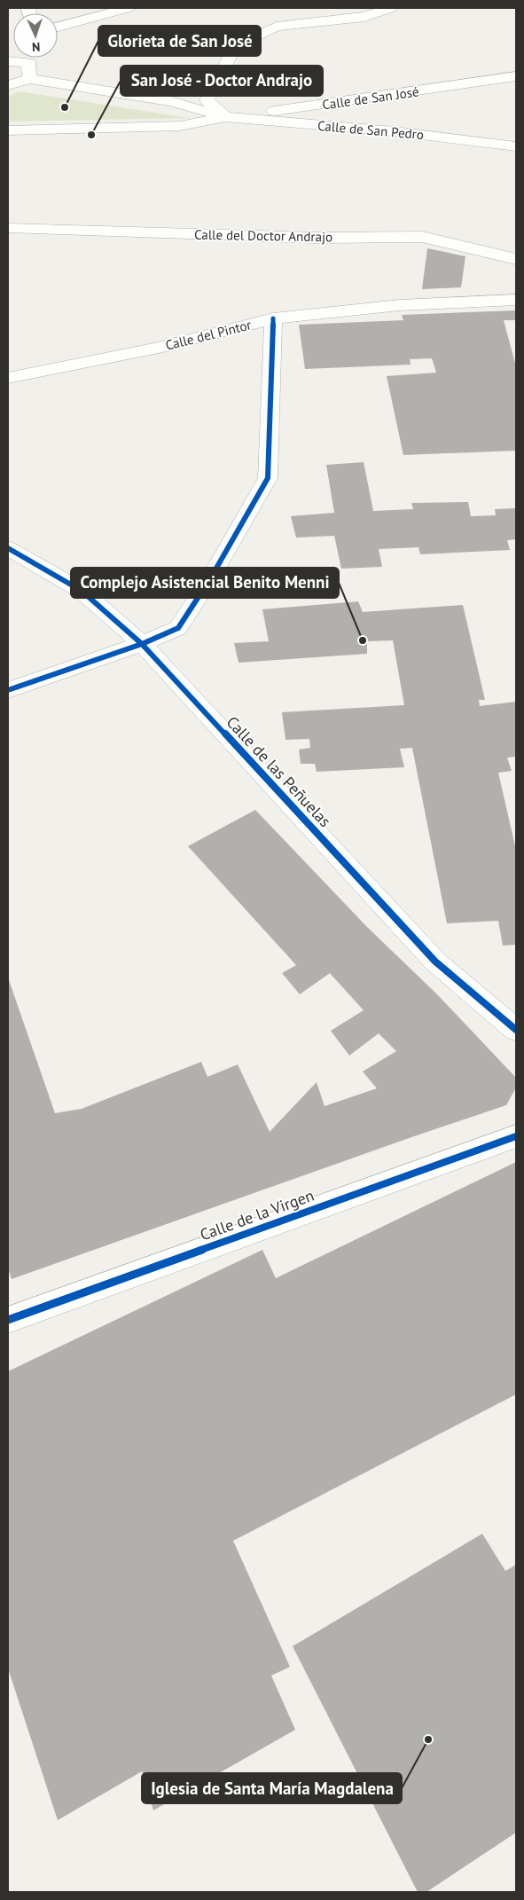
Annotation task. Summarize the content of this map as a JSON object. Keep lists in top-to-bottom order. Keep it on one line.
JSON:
{"streets":{"street":["Calle de San José","Calle de San Pedro","Calle del Doctor Andrajo","Calle del Pintor","Calle de las Peñuelas","Calle de la Virgen"]},"crossings":[["Calle de San José","Calle de San Pedro"]],"places":["Glorieta de San José","San José - Doctor Andrajo","Complejo Asistencial Benito Menni","Iglesia de Santa María Magdalena"],"north":"bottom"}
